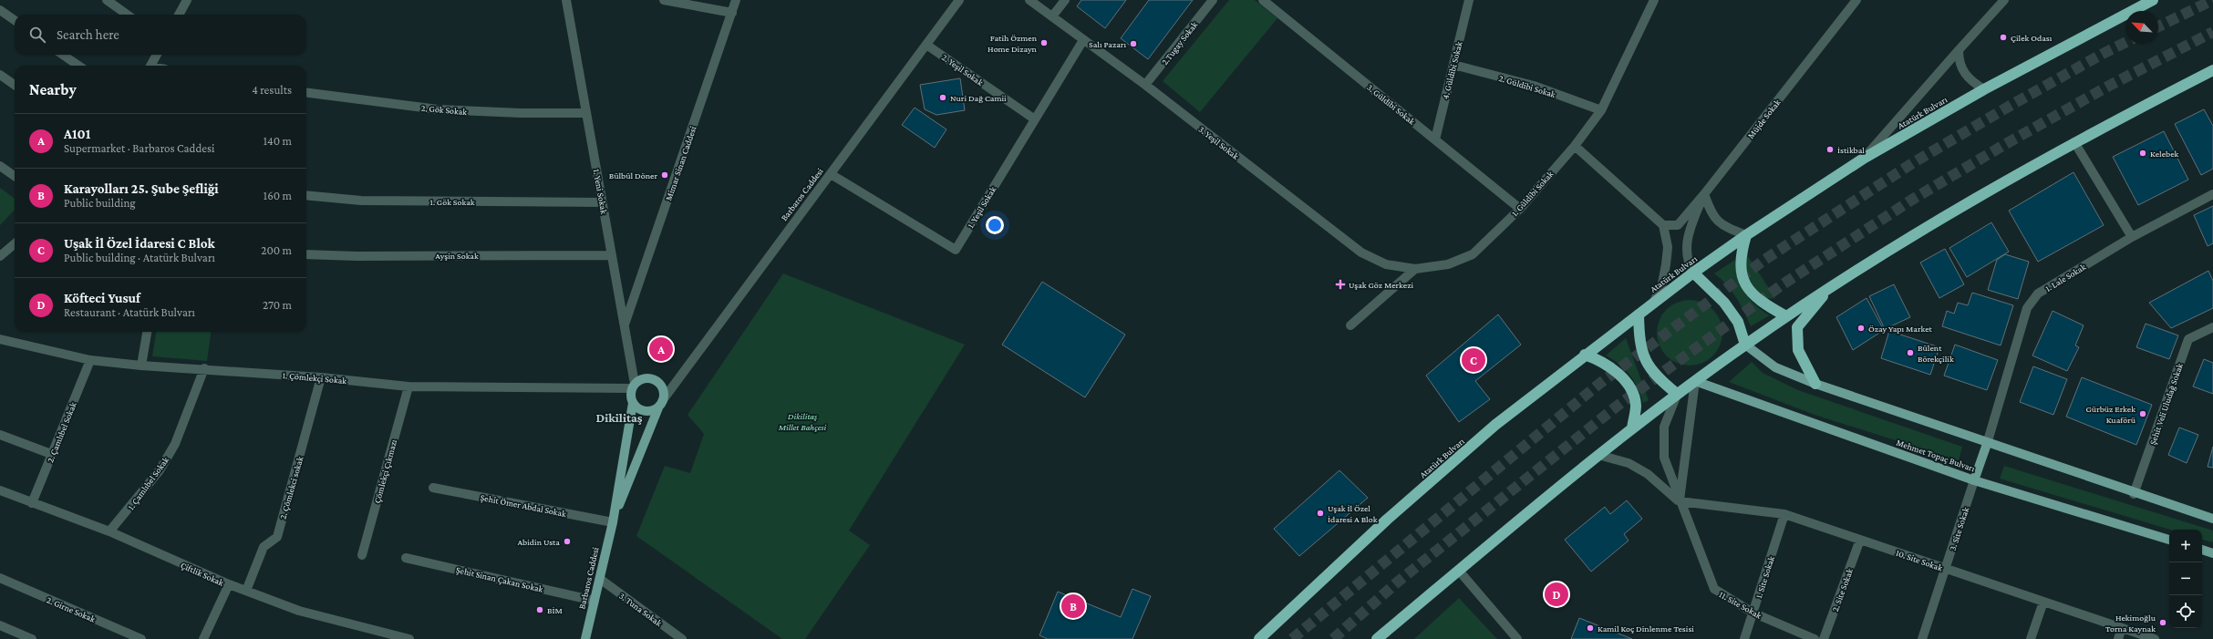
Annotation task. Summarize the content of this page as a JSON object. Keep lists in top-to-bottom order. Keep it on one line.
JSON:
{"streets":{"highway":["Atatürk Bulvarı"],"main road":["Barbaros Caddesi","Mehmet Topaç Bulvarı"],"street":["2.Tugay Sokak","2. Yeşil Sokak","4. Güldibi Sokak","2. Güldibi Sokak","3. Güldibi Sokak","2. Gök Sokak","Müjde Sokak","3. Yeşil Sokak","Mimar Sinan Caddesi","1. Yeni Sokak","1. Güldibi Sokak","1. Gök Sokak","1. Yeşil Sokak","Ayşin Sokak","1. Lale Sokak","1. Çömlekçi Sokak","Şehit Veli Uludağ Sokak","2. Çamlıbel Sokak","Çömlekçi Çıkmazı","1. Çamlıbel Sokak","2. Çömlekci sokak","Şehit Ömer Abdal Sokak","3. Site Sokak","10. Site Sokak","Çiftlik Sokak","1. Site Sokak","Şehit Sinan Çakan Sokak","2. Site Sokak","11. Site Sokak","2. Girne Sokak","3. Tuna Sokak"]},"crossings":[["2.Tugay Sokak","3. Yeşil Sokak"],["2. Yeşil Sokak","Barbaros Caddesi"],["2. Yeşil Sokak","1. Yeşil Sokak"],["4. Güldibi Sokak","2. Güldibi Sokak"],["4. Güldibi Sokak","3. Güldibi Sokak"],["2. Güldibi Sokak","1. Güldibi Sokak"],["3. Güldibi Sokak","1. Güldibi Sokak"],["2. Gök Sokak","1. Yeni Sokak"],["Atatürk Bulvarı","Mehmet Topaç Bulvarı"],["Atatürk Bulvarı","11. Site Sokak"],["3. Yeşil Sokak","1. Güldibi Sokak"],["3. Yeşil Sokak","1. Yeşil Sokak"],["Mimar Sinan Caddesi","1. Yeni Sokak"],["1. Yeni Sokak","Barbaros Caddesi"],["1. Yeni Sokak","1. Gök Sokak"],["1. Yeni Sokak","Ayşin Sokak"],["1. Yeni Sokak","1. Çömlekçi Sokak"],["Barbaros Caddesi","1. Yeşil Sokak"],["Barbaros Caddesi","1. Çömlekçi Sokak"],["Barbaros Caddesi","Şehit Ömer Abdal Sokak"],["Barbaros Caddesi","Şehit Sinan Çakan Sokak"],["Barbaros Caddesi","3. Tuna Sokak"],["1. Çömlekçi Sokak","2. Çamlıbel Sokak"],["1. Çömlekçi Sokak","Çömlekçi Çıkmazı"],["1. Çömlekçi Sokak","1. Çamlıbel Sokak"],["1. Çömlekçi Sokak","2. Çömlekci sokak"],["2. Çamlıbel Sokak","Çiftlik Sokak"],["Mehmet Topaç Bulvarı","3. Site Sokak"],["Mehmet Topaç Bulvarı","11. Site Sokak"],["1. Çamlıbel Sokak","Çiftlik Sokak"],["2. Çömlekci sokak","Çiftlik Sokak"],["3. Site Sokak","10. Site Sokak"],["10. Site Sokak","1. Site Sokak"],["10. Site Sokak","2. Site Sokak"],["10. Site Sokak","11. Site Sokak"],["1. Site Sokak","11. Site Sokak"]],"districts":["Dikilitaş"],"parks":["Dikilitaş Millet Bahçesi"],"places":{"other":["Çilek Odası","Fatih Özmen Home Dizayn","Salı Pazarı","Nuri Dağ Camii","İstikbal","Kelebek","Bülbül Döner","Özay Yapı Market","Bülent Börekçilik","Gürbüz Erkek Kuaförü","Uşak İl Özel İdaresi A Blok","Abidin Usta","BİM","Hekimoğlu Torna Kaynak","Kamil Koç Dinlenme Tesisi"],"health":["Uşak Göz Merkezi"]},"north":"top left","page":{"search":"Search here","heading":["Nearby","4 results"],"list":[{"mark":"A","name":"A101","note":"Supermarket · Barbaros Caddesi","value":"140 m"},{"mark":"B","name":"Karayolları 25. Şube Şefliği","note":"Public building","value":"160 m"},{"mark":"C","name":"Uşak İl Özel İdaresi C Blok","note":"Public building · Atatürk Bulvarı","value":"200 m"},{"mark":"D","name":"Köfteci Yusuf","note":"Restaurant · Atatürk Bulvarı","value":"270 m"}],"pins":["A","C","D","B"],"map_buttons":["+","−"]}}
